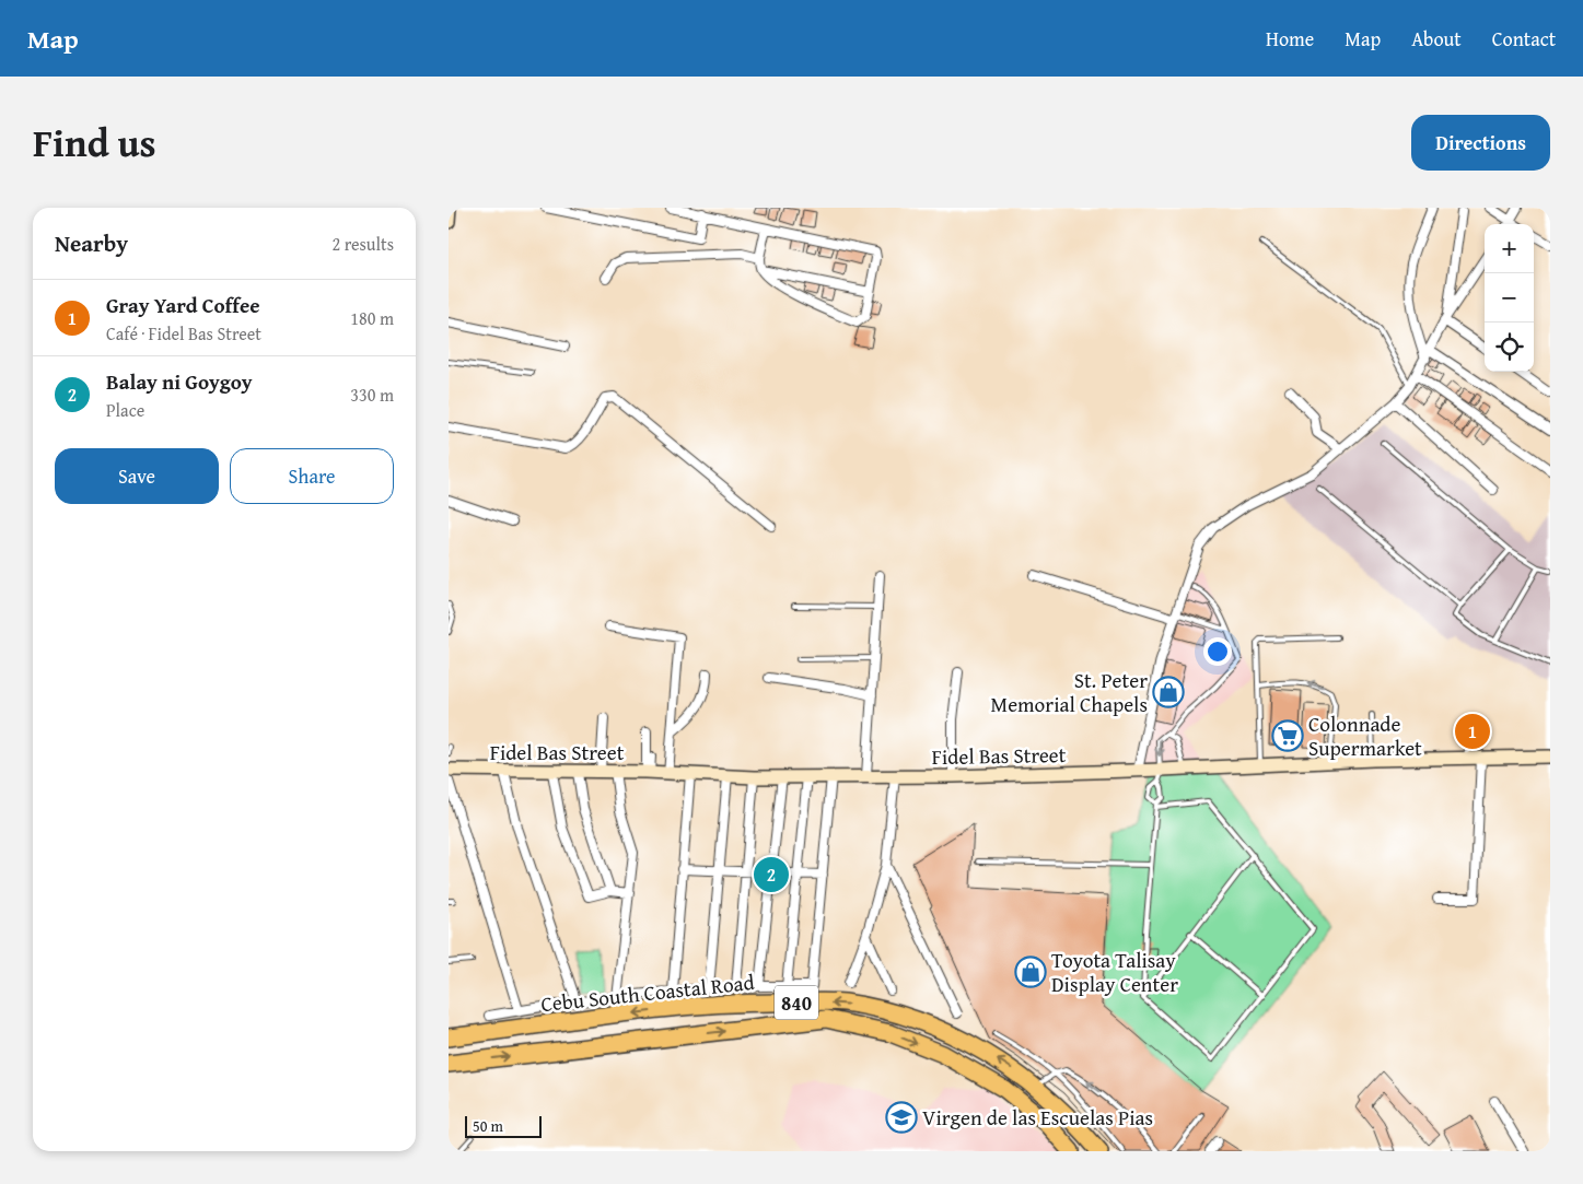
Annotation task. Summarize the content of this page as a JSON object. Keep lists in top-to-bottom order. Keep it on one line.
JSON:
{"streets":{"highway":["Cebu South Coastal Road","840"],"street":["Fidel Bas Street"]},"places":{"shop":["St. Peter Memorial Chapels","Toyota Talisay Display Center"],"supermarket":["Colonnade Supermarket"],"school or university":["Virgen de las Escuelas Pias"]},"scale_bar":"50 m","page":{"header":"Map","nav":["Home","Map","About","Contact"],"title":"Find us","buttons":["Directions",["Save","Share"]],"heading":["Nearby","2 results"],"map_buttons":["+","−"],"list":[{"mark":"1","name":"Gray Yard Coffee","note":"Café · Fidel Bas Street","value":"180 m"},{"mark":"2","name":"Balay ni Goygoy","note":"Place","value":"330 m"}],"pins":["1","2"],"scale":"50 m"}}
